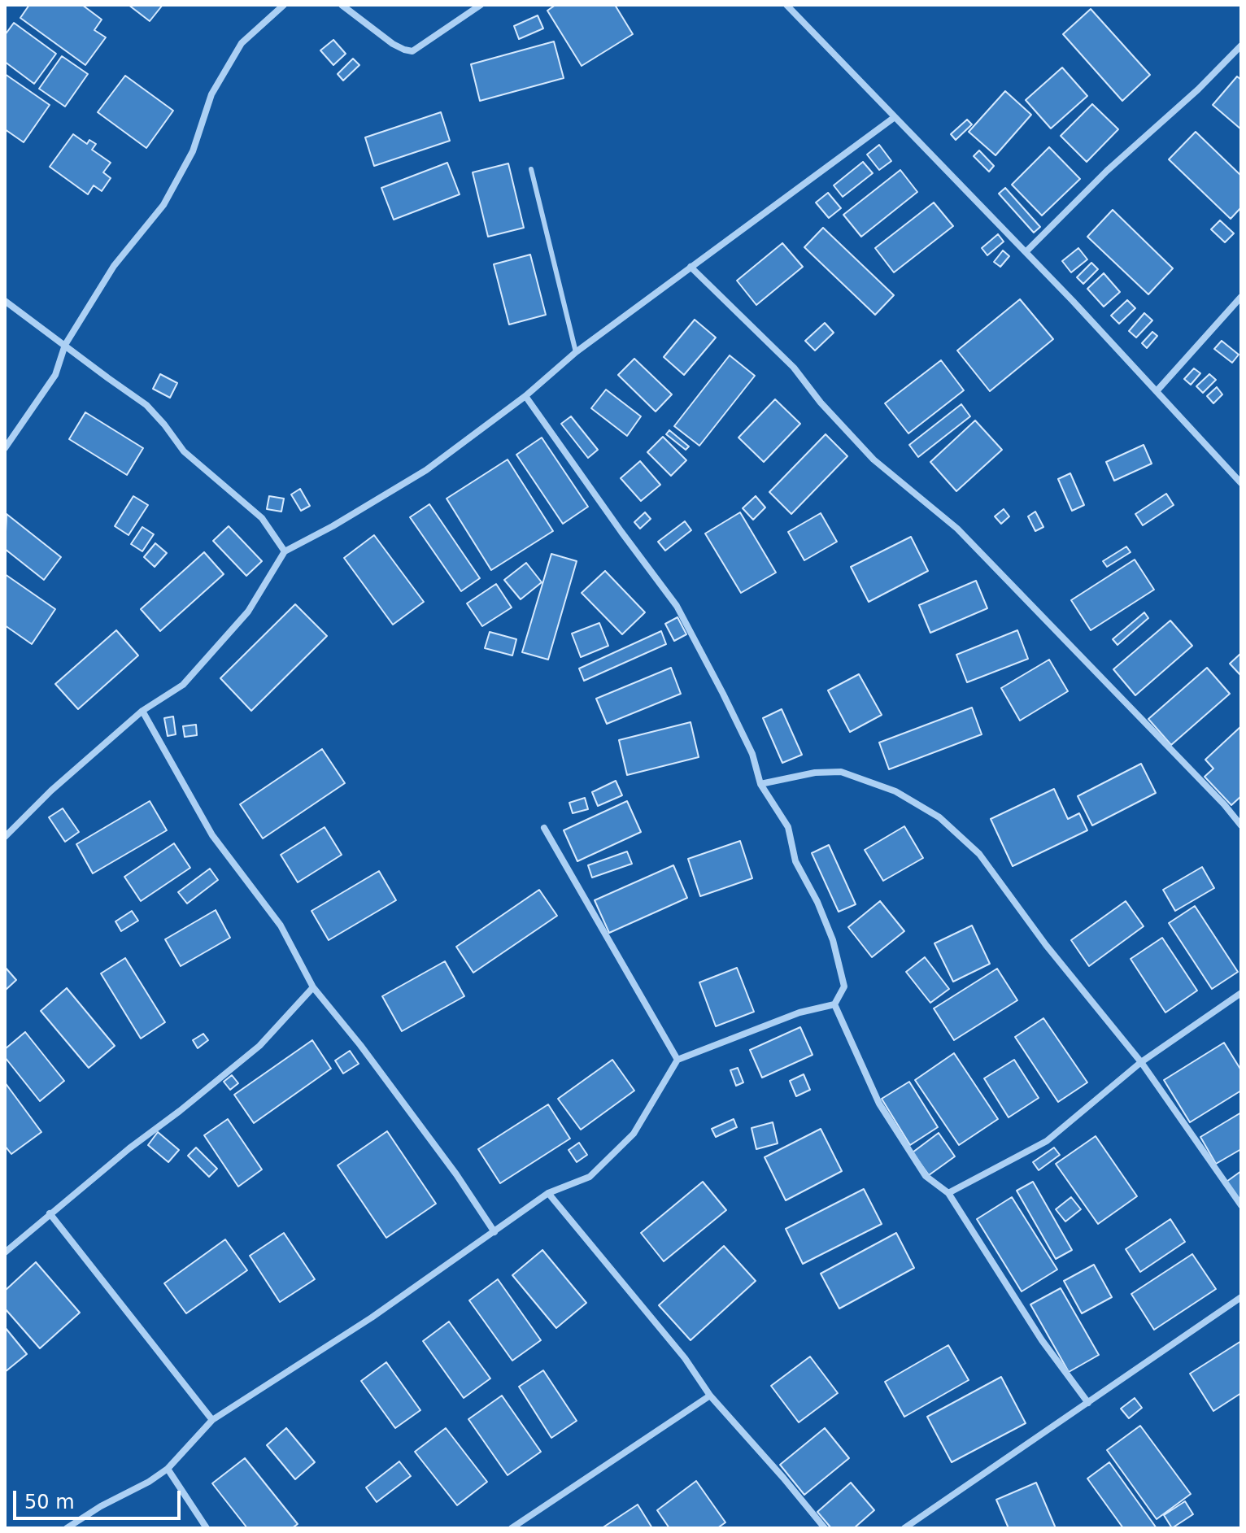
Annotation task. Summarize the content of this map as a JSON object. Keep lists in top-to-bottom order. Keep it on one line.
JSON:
{"scale_bar":"50 m"}
